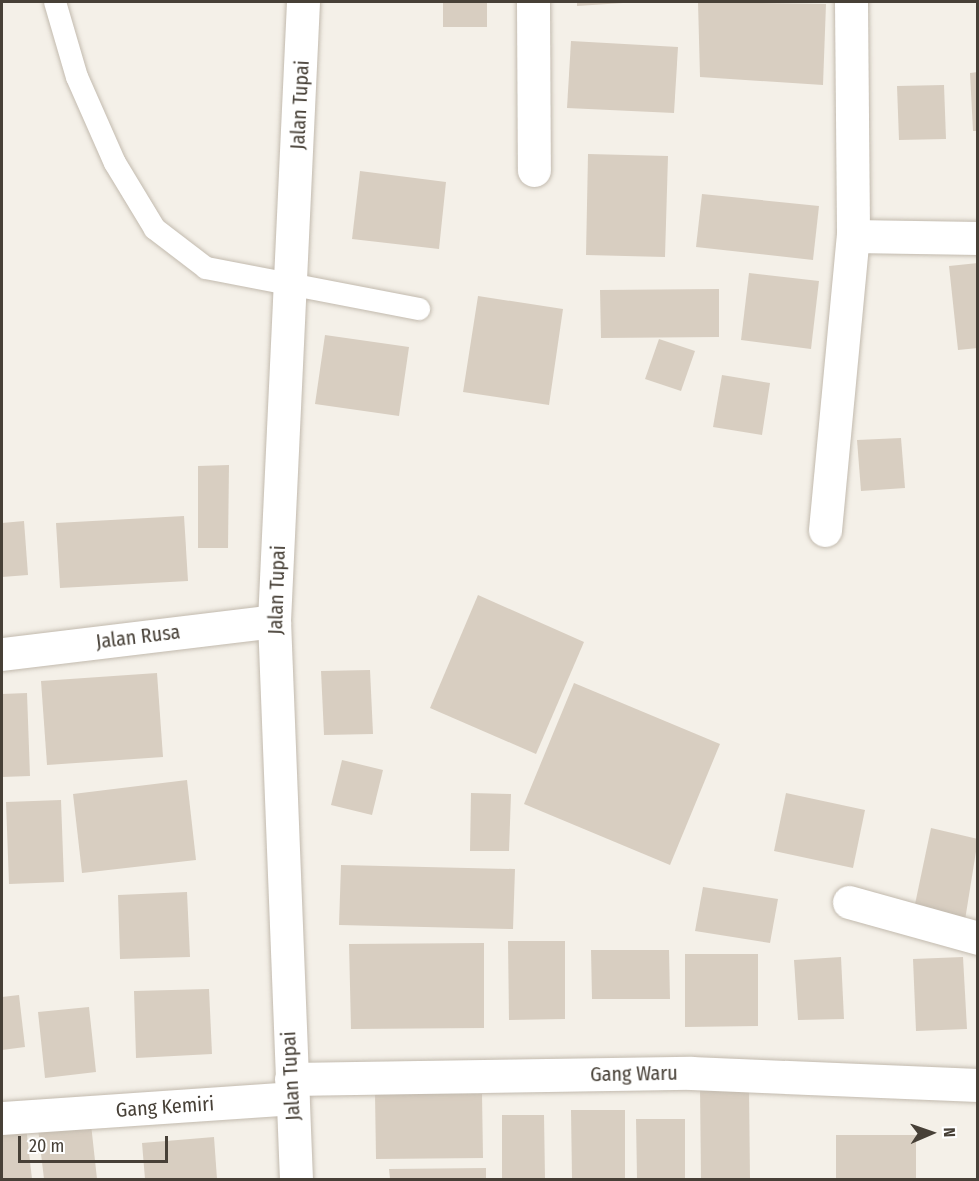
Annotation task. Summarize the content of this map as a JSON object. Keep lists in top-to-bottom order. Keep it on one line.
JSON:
{"streets":{"street":["Jalan Tupai","Jalan Rusa","Gang Waru","Gang Kemiri"]},"crossings":[["Jalan Tupai","Jalan Rusa"],["Jalan Tupai","Gang Waru"],["Jalan Tupai","Gang Kemiri"],["Gang Waru","Gang Kemiri"]],"scale_bar":"20 m","north":"right"}
